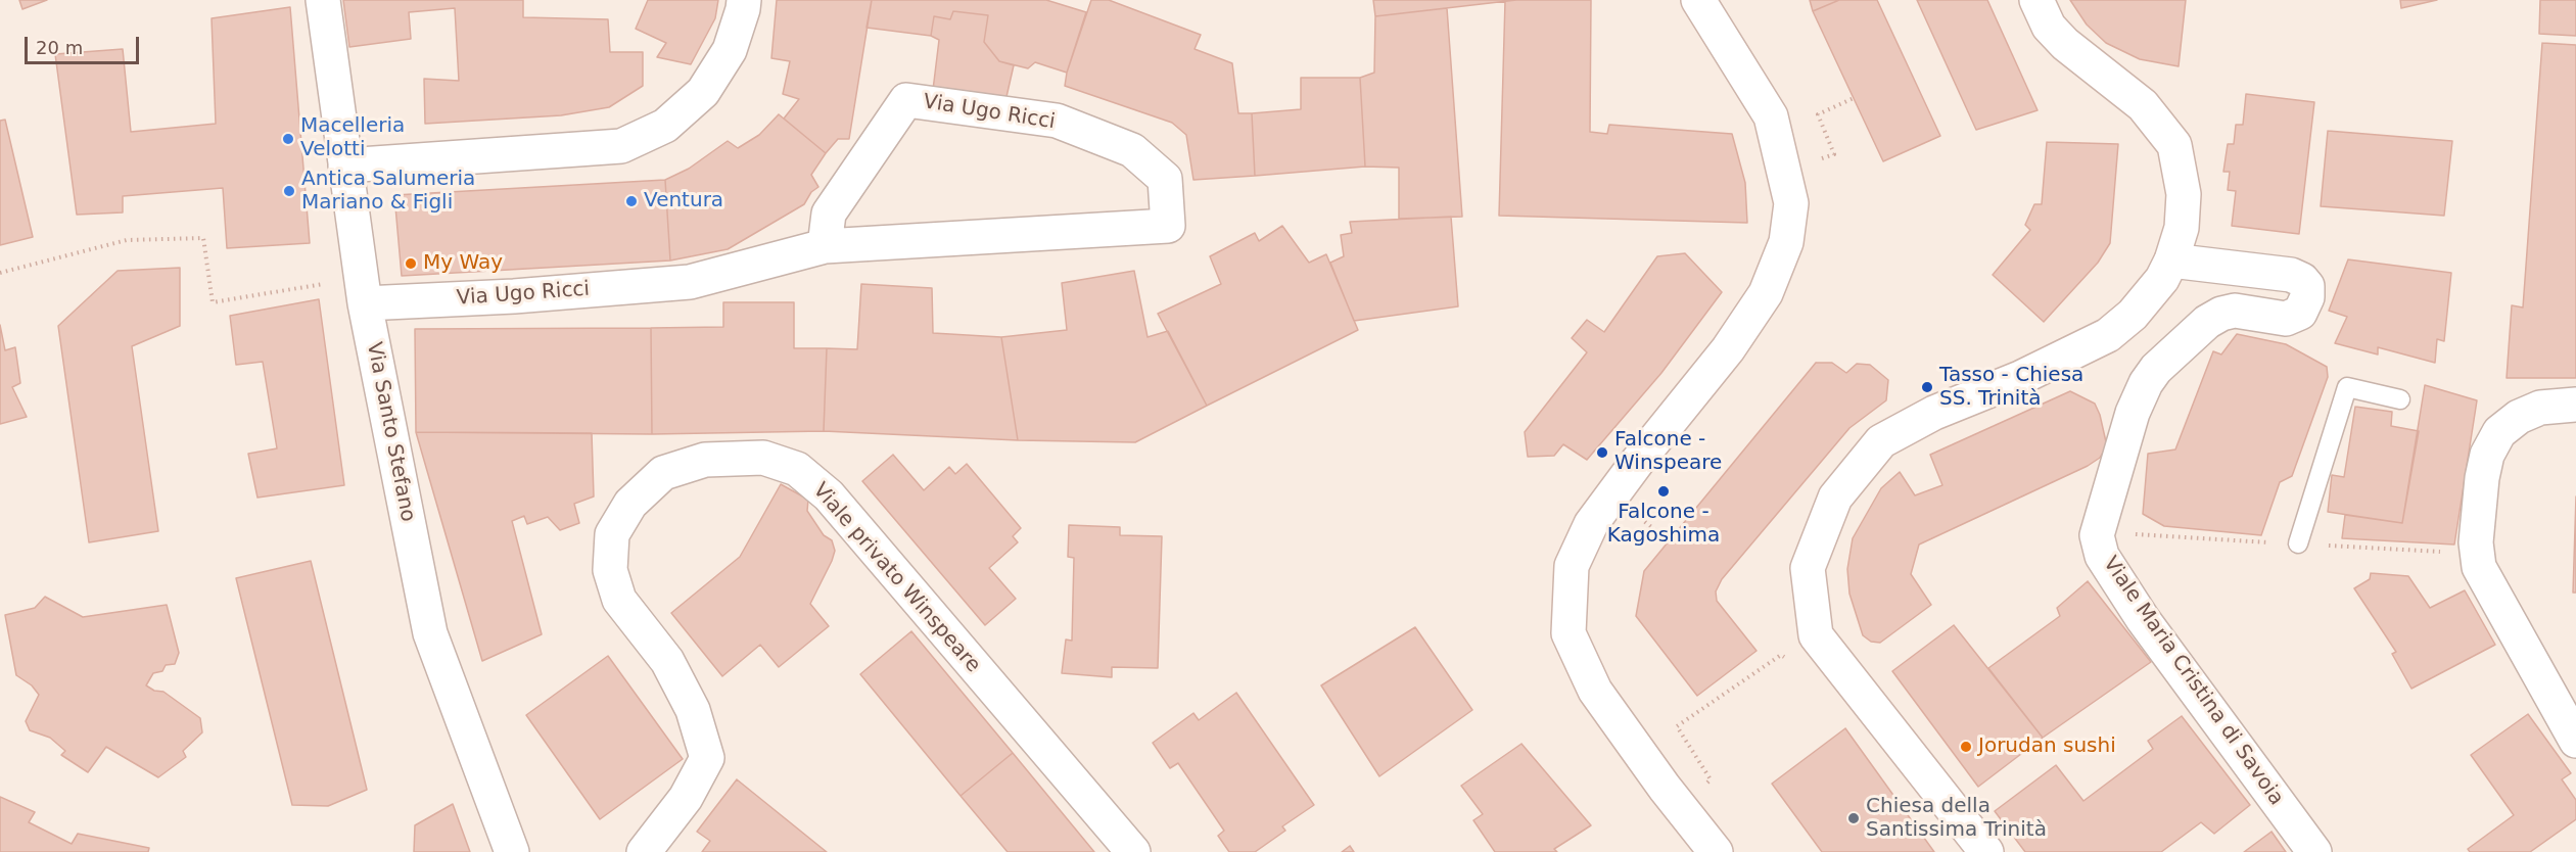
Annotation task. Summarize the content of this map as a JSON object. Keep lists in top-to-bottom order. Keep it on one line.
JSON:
{"streets":{"street":["Via Ugo Ricci","Via Santo Stefano","Viale privato Winspeare","Viale Maria Cristina di Savoia"]},"crossings":[["Via Ugo Ricci","Via Santo Stefano"]],"places":["Macelleria Velotti","Antica Salumeria Mariano & Figli","Ventura","My Way","Tasso - Chiesa SS. Trinità","Falcone - Winspeare","Falcone - Kagoshima","Jorudan sushi","Chiesa della Santissima Trinità"],"scale_bar":"20 m"}
